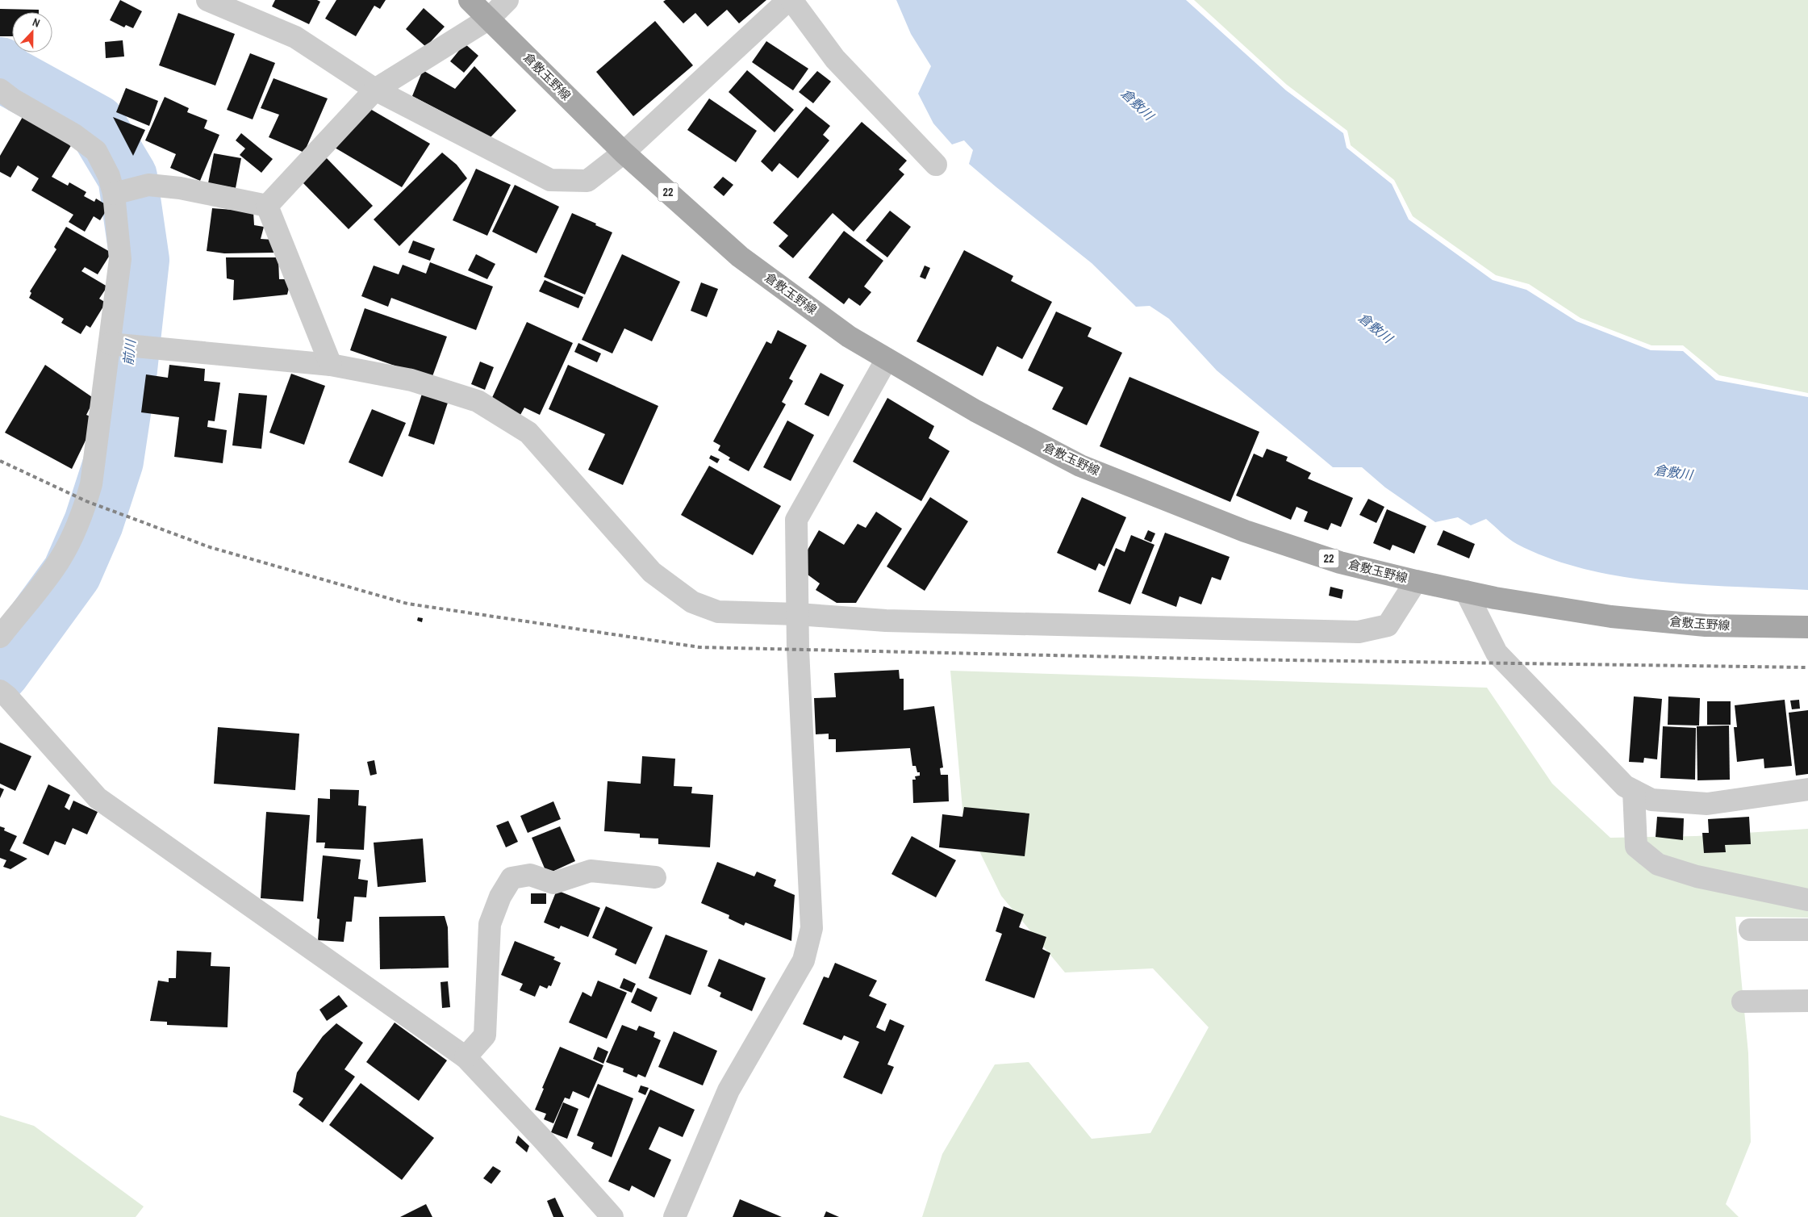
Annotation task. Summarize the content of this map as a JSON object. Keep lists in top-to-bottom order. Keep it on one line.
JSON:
{"streets":{"main road":["倉敷玉野線","22"]},"water":["倉敷川","前川"],"north":"top"}
